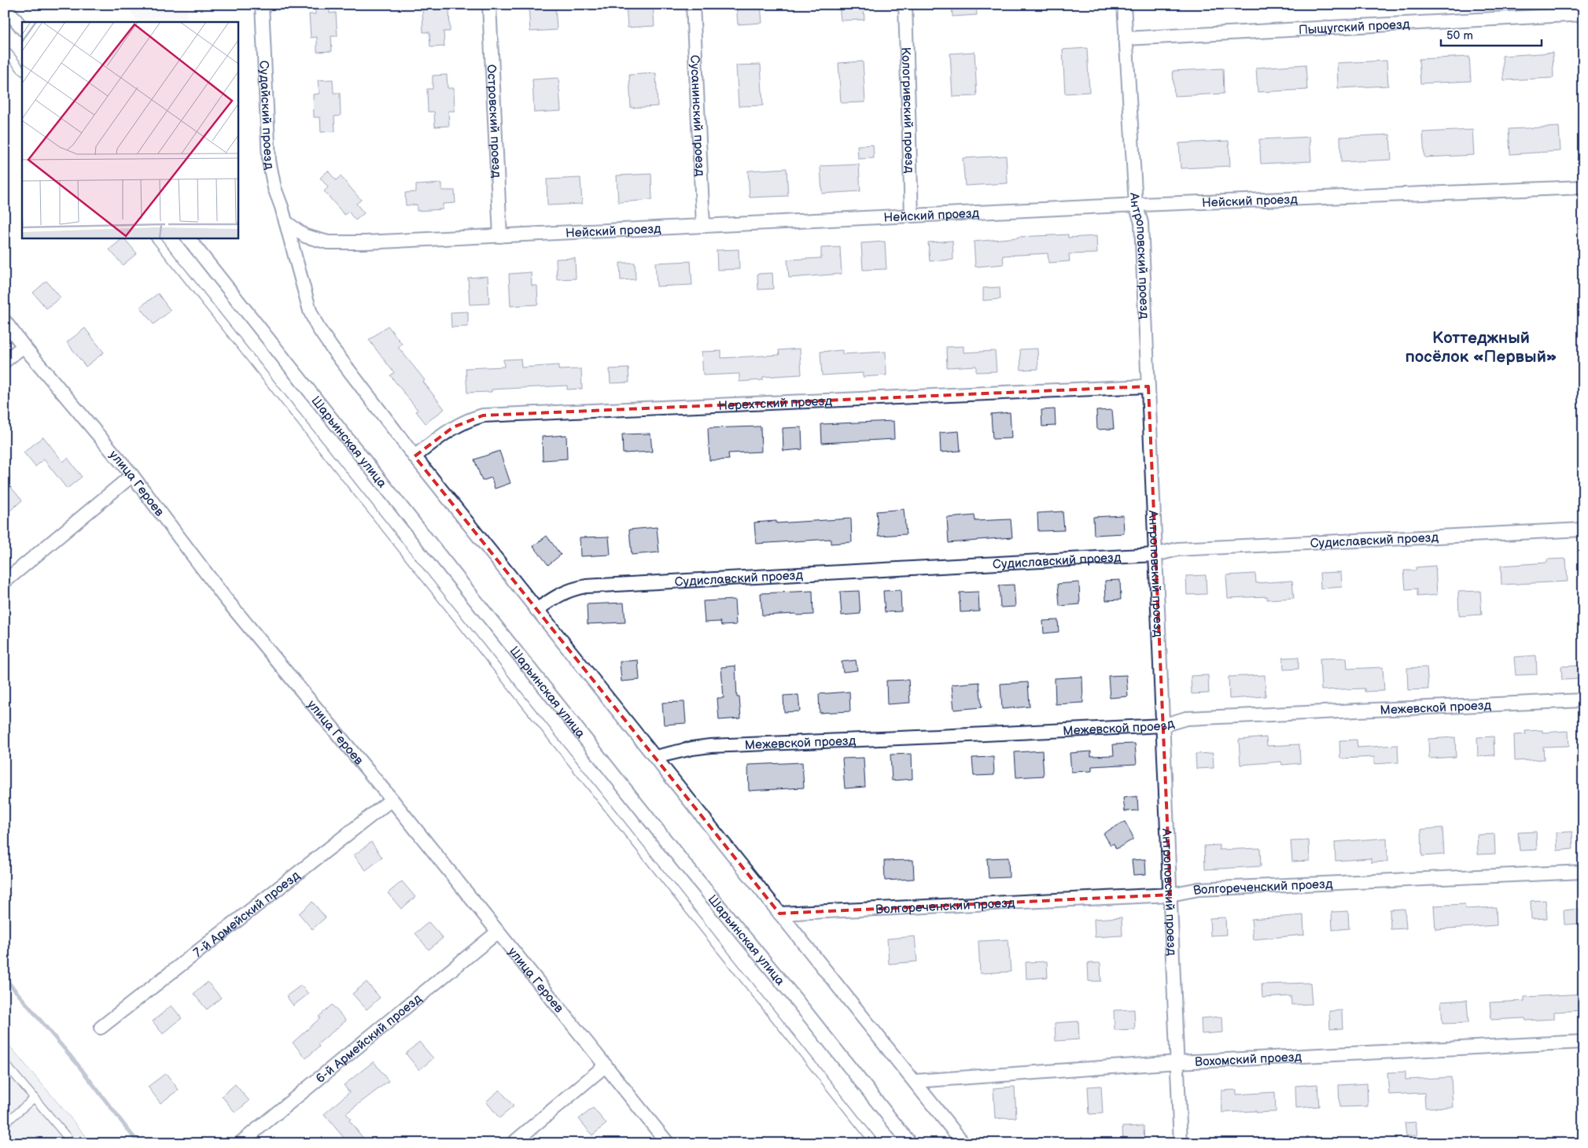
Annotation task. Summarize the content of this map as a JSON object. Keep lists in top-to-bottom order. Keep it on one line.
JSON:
{"streets":{"street":["Пыщугский проезд","Кологривский проезд","Судайский проезд","Сусанинский проезд","Островский проезд","Нейский проезд","Антроповский проезд","Нерехтский проезд","Шарьинская улица","улица Героев","Судиславский проезд","Межевской проезд","Волгореченский проезд","7-й Армейский проезд","6-й Армейский проезд","Вохомский проезд"]},"crossings":[["Пыщугский проезд","Антроповский проезд"],["Кологривский проезд","Нейский проезд"],["Судайский проезд","Нейский проезд"],["Сусанинский проезд","Нейский проезд"],["Островский проезд","Нейский проезд"],["Нейский проезд","Антроповский проезд"],["Антроповский проезд","Нерехтский проезд"],["Антроповский проезд","Судиславский проезд"],["Антроповский проезд","Межевской проезд"],["Антроповский проезд","Волгореченский проезд"],["Антроповский проезд","Вохомский проезд"],["улица Героев","7-й Армейский проезд"],["улица Героев","6-й Армейский проезд"]],"districts":["Коттеджный посёлок «Первый»"],"scale_bar":"50 m"}
